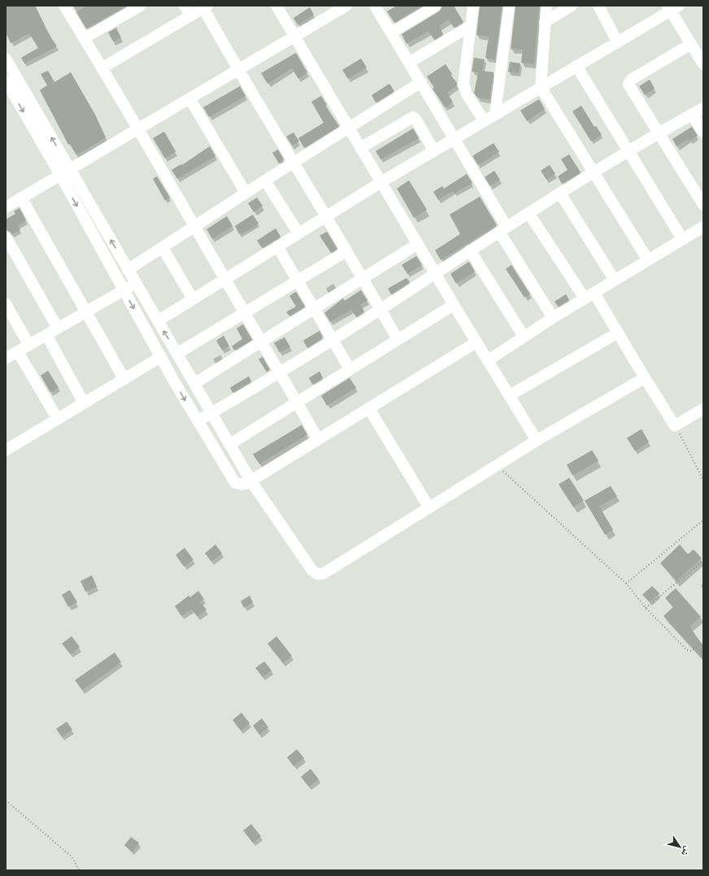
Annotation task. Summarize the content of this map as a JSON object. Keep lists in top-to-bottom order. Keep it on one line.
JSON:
{"north":"bottom right"}
